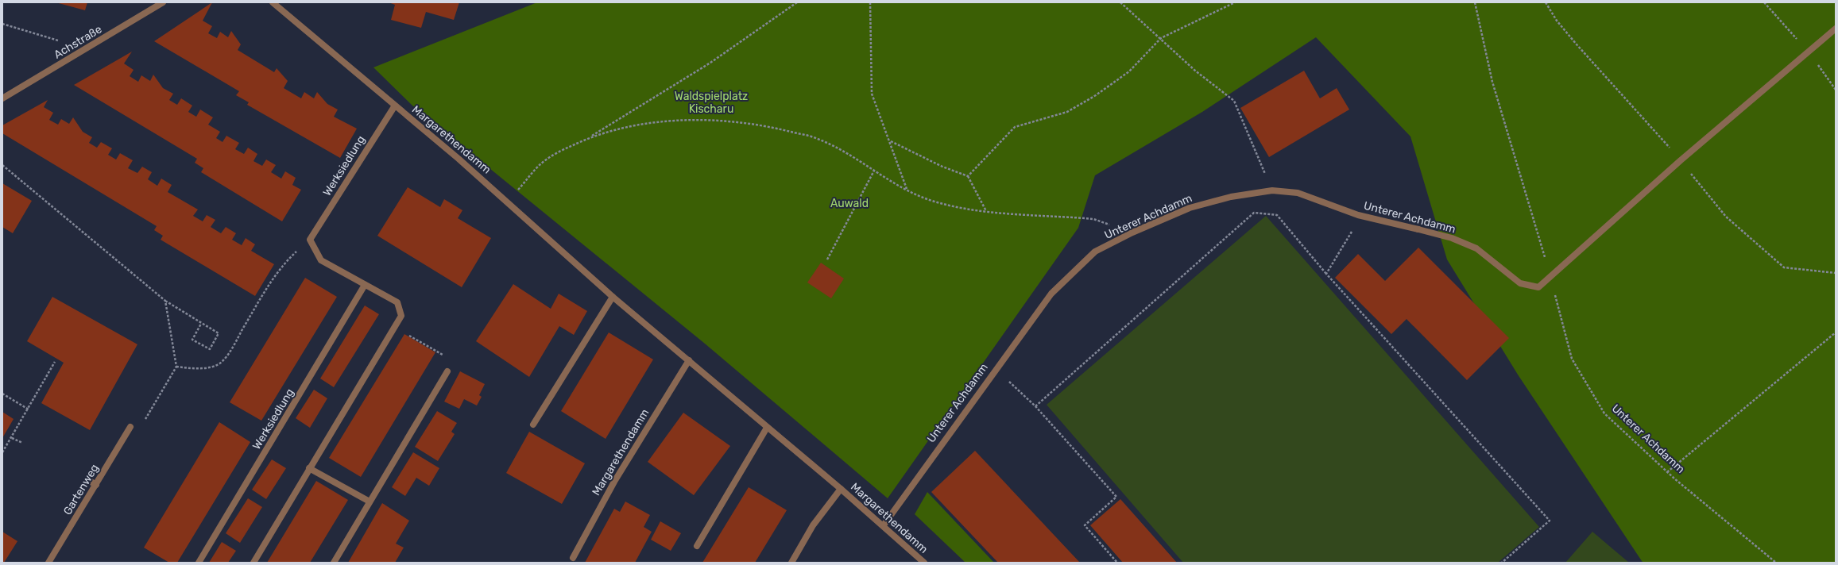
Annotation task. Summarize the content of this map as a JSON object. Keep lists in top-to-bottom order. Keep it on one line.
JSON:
{"streets":{"street":["Achstraße","Margarethendamm","Werksiedlung","Unterer Achdamm","Gartenweg"]},"crossings":[["Margarethendamm","Werksiedlung"],["Margarethendamm","Unterer Achdamm"]],"parks":["Waldspielplatz Kischaru","Auwald"]}
